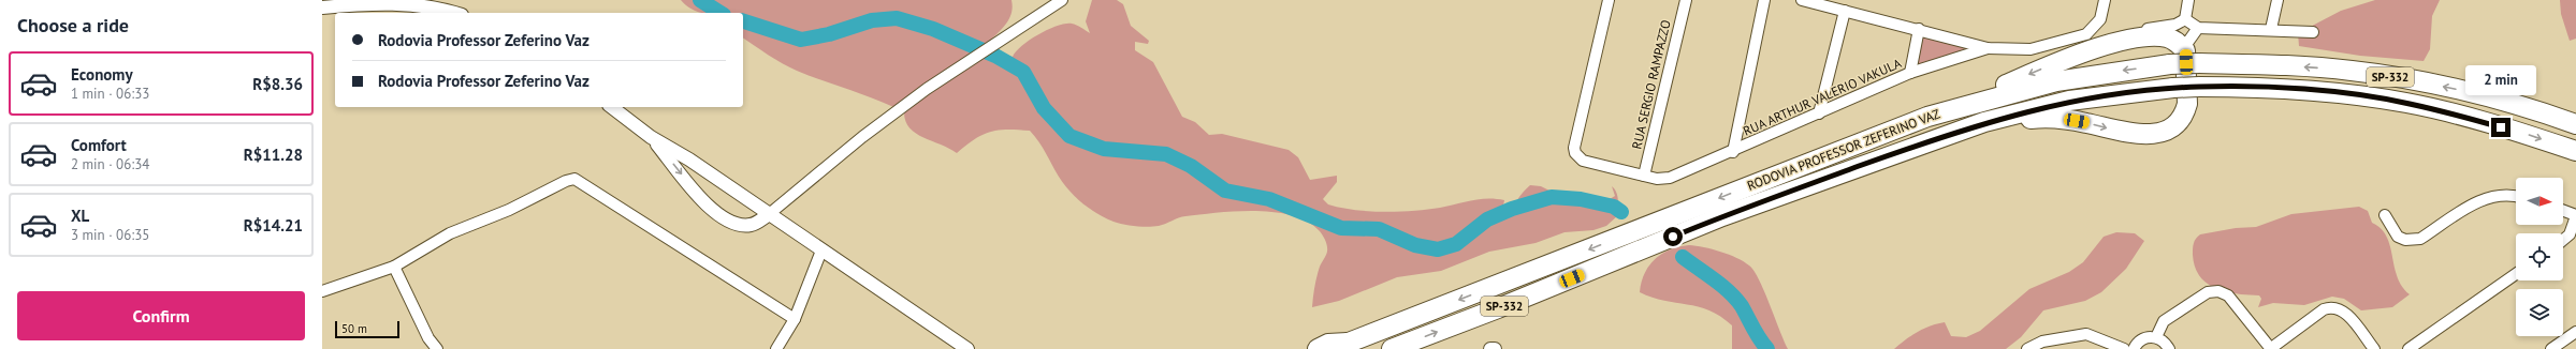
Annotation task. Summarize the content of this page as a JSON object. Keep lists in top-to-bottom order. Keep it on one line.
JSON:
{"streets":{"highway":["SP-332","RODOVIA PROFESSOR ZEFERINO VAZ"],"street":["RUA SERGIO RAMPAZZO","RUA ARTHUR VALERIO VAKULA"]},"crossings":[["RUA SERGIO RAMPAZZO","RUA ARTHUR VALERIO VAKULA"]],"scale_bar":"50 m","north":"right","page":{"heading":"Choose a ride","banner":["Rodovia Professor Zeferino Vaz","Rodovia Professor Zeferino Vaz"],"list":[{"name":"Economy","note":"1 min · 06:33","value":"R$8.36"},{"name":"Comfort","note":"2 min · 06:34","value":"R$11.28"},{"name":"XL","note":"3 min · 06:35","value":"R$14.21"}],"bubble":"2 min","buttons":"Confirm","scale":"50 m"}}
